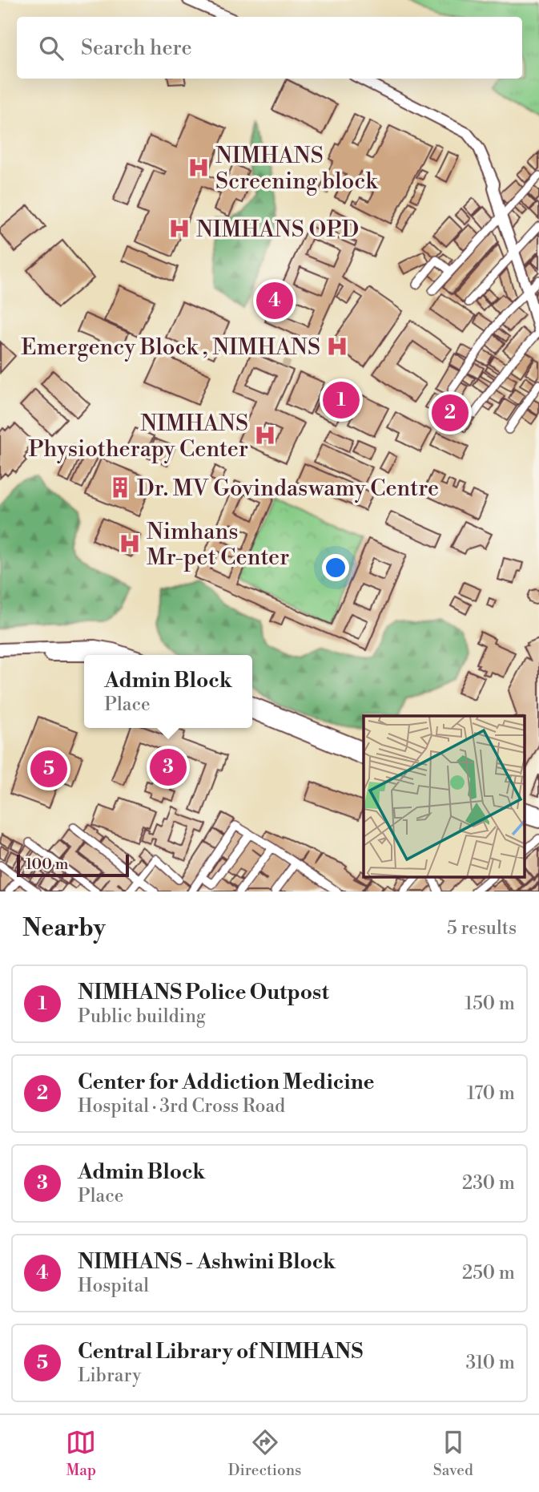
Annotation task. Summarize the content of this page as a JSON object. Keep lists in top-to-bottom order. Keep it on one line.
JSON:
{"places":{"hospital":["NIMHANS Screening block","NIMHANS OPD","Emergency Block , NIMHANS","NIMHANS Physiotherapy Center","Nimhans Mr-pet Center"],"building":["Dr. MV Govindaswamy Centre"]},"scale_bar":"100 m","page":{"search":"Search here","pins":["4","1","2","3","5"],"popup":["Admin Block","Place"],"scale":"100 m","heading":["Nearby","5 results"],"list":[{"mark":"1","name":"NIMHANS Police Outpost","note":"Public building","value":"150 m"},{"mark":"2","name":"Center for Addiction Medicine","note":"Hospital · 3rd Cross Road","value":"170 m"},{"mark":"3","name":"Admin Block","note":"Place","value":"230 m"},{"mark":"4","name":"NIMHANS - Ashwini Block","note":"Hospital","value":"250 m"},{"mark":"5","name":"Central Library of NIMHANS","note":"Library","value":"310 m"}],"nav":["Map","Directions","Saved"]}}
